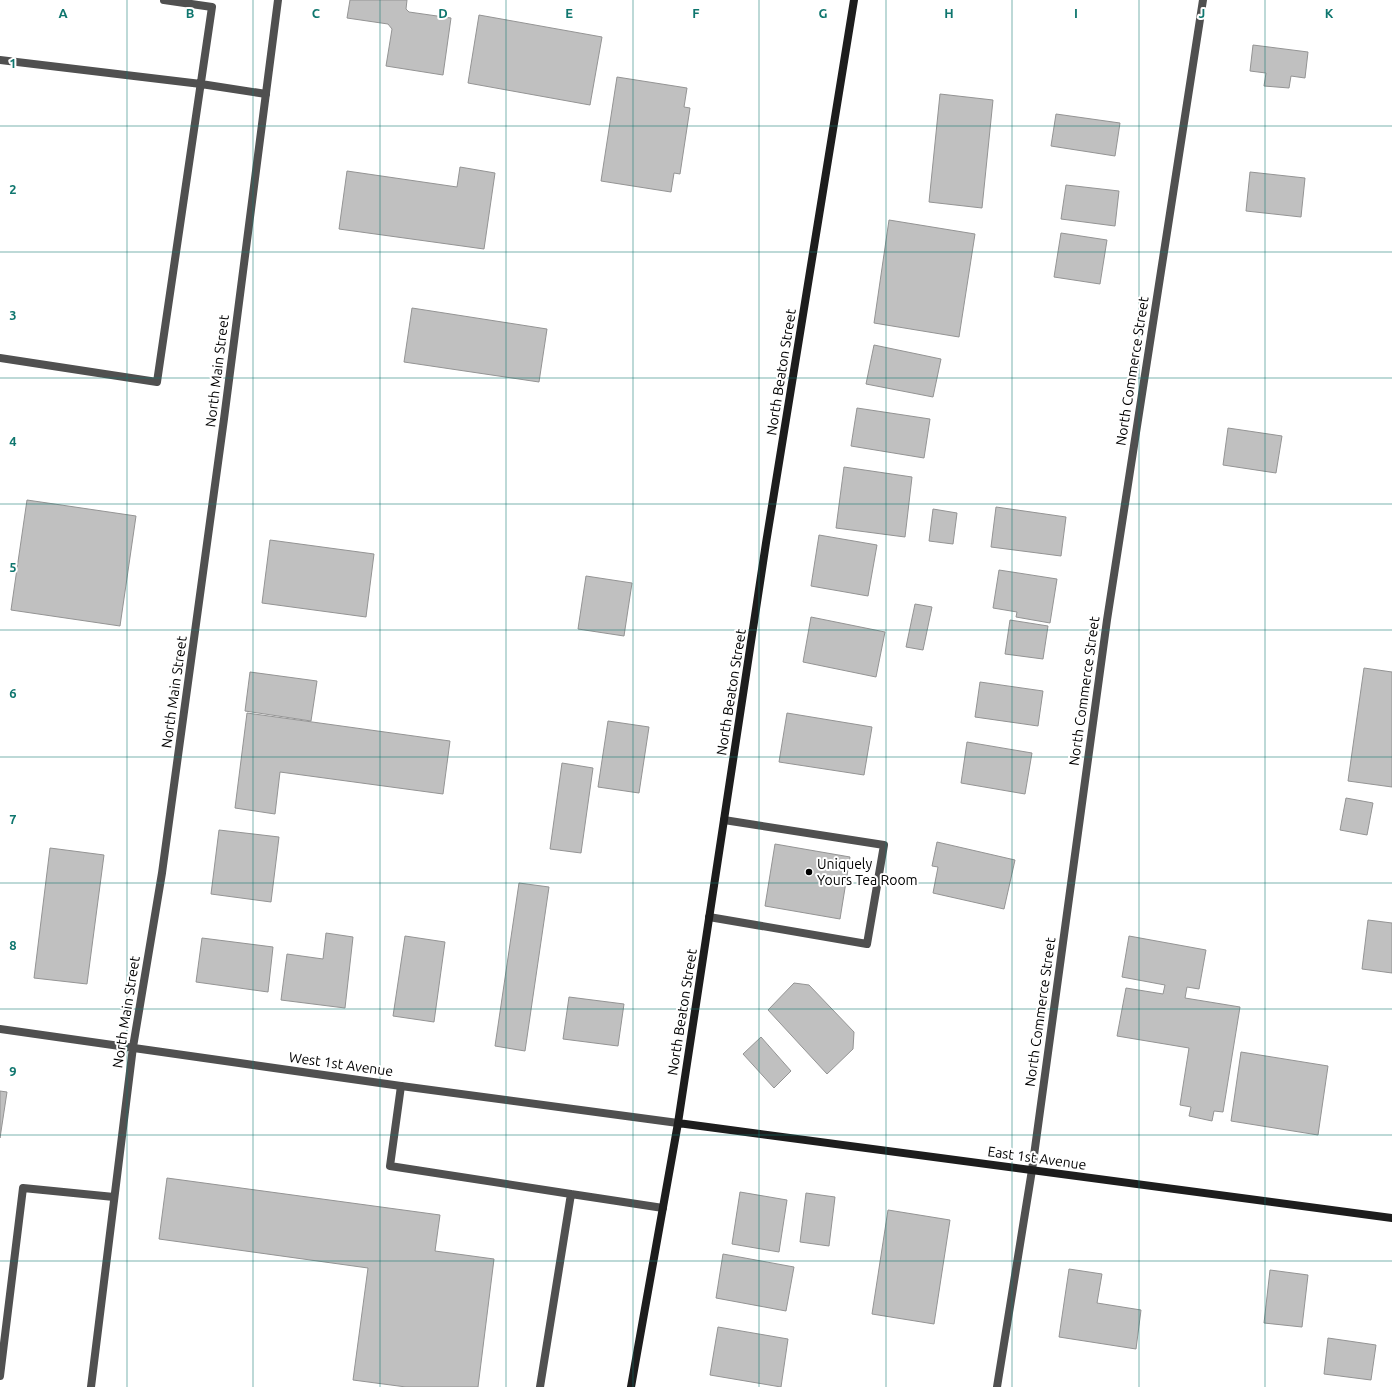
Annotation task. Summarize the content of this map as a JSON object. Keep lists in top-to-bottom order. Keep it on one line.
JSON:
{"streets":{"main road":["North Beaton Street","East 1st Avenue"],"street":["North Main Street","North Commerce Street","West 1st Avenue"]},"crossings":[["North Main Street","West 1st Avenue"],["North Commerce Street","East 1st Avenue"],["North Beaton Street","West 1st Avenue"],["North Beaton Street","East 1st Avenue"],["West 1st Avenue","East 1st Avenue"]],"places":["Uniquely Yours Tea Room"],"grid":{"columns":["A","B","C","D","E","F","G","H","I","J","K"],"rows":["1","2","3","4","5","6","7","8","9"]}}
